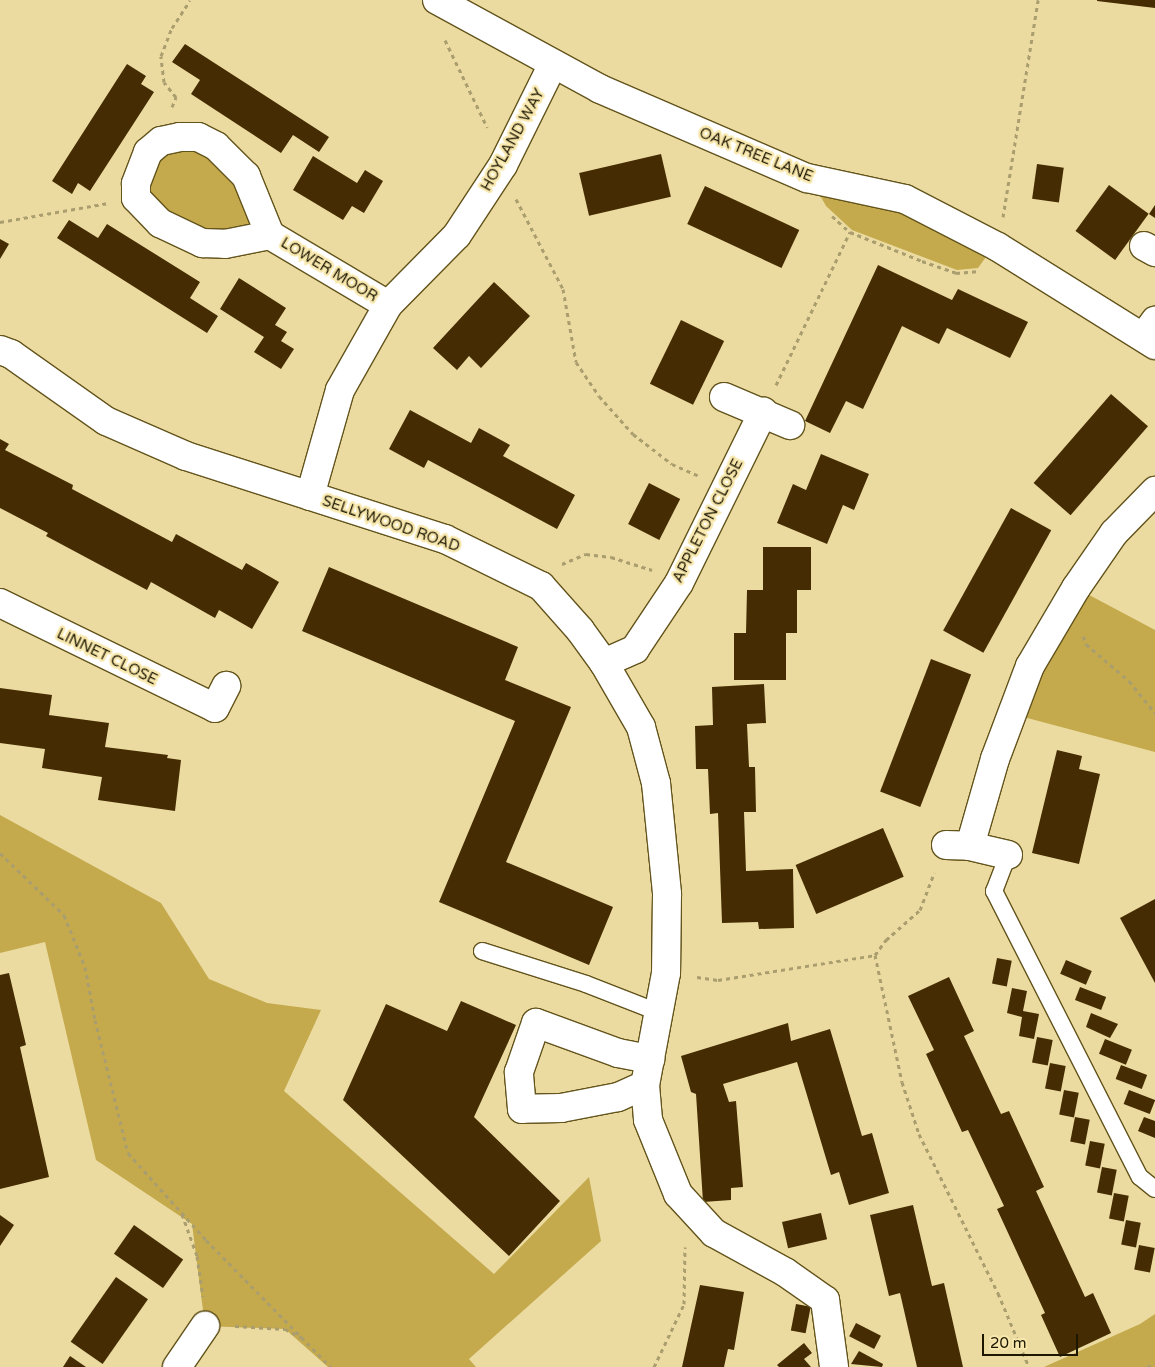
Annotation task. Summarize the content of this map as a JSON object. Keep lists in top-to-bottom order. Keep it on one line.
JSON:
{"streets":{"street":["HOYLAND WAY","OAK TREE LANE","LOWER MOOR","APPLETON CLOSE","SELLYWOOD ROAD","LINNET CLOSE"]},"crossings":[["HOYLAND WAY","OAK TREE LANE"],["HOYLAND WAY","LOWER MOOR"],["HOYLAND WAY","SELLYWOOD ROAD"],["APPLETON CLOSE","SELLYWOOD ROAD"]],"scale_bar":"20 m"}
